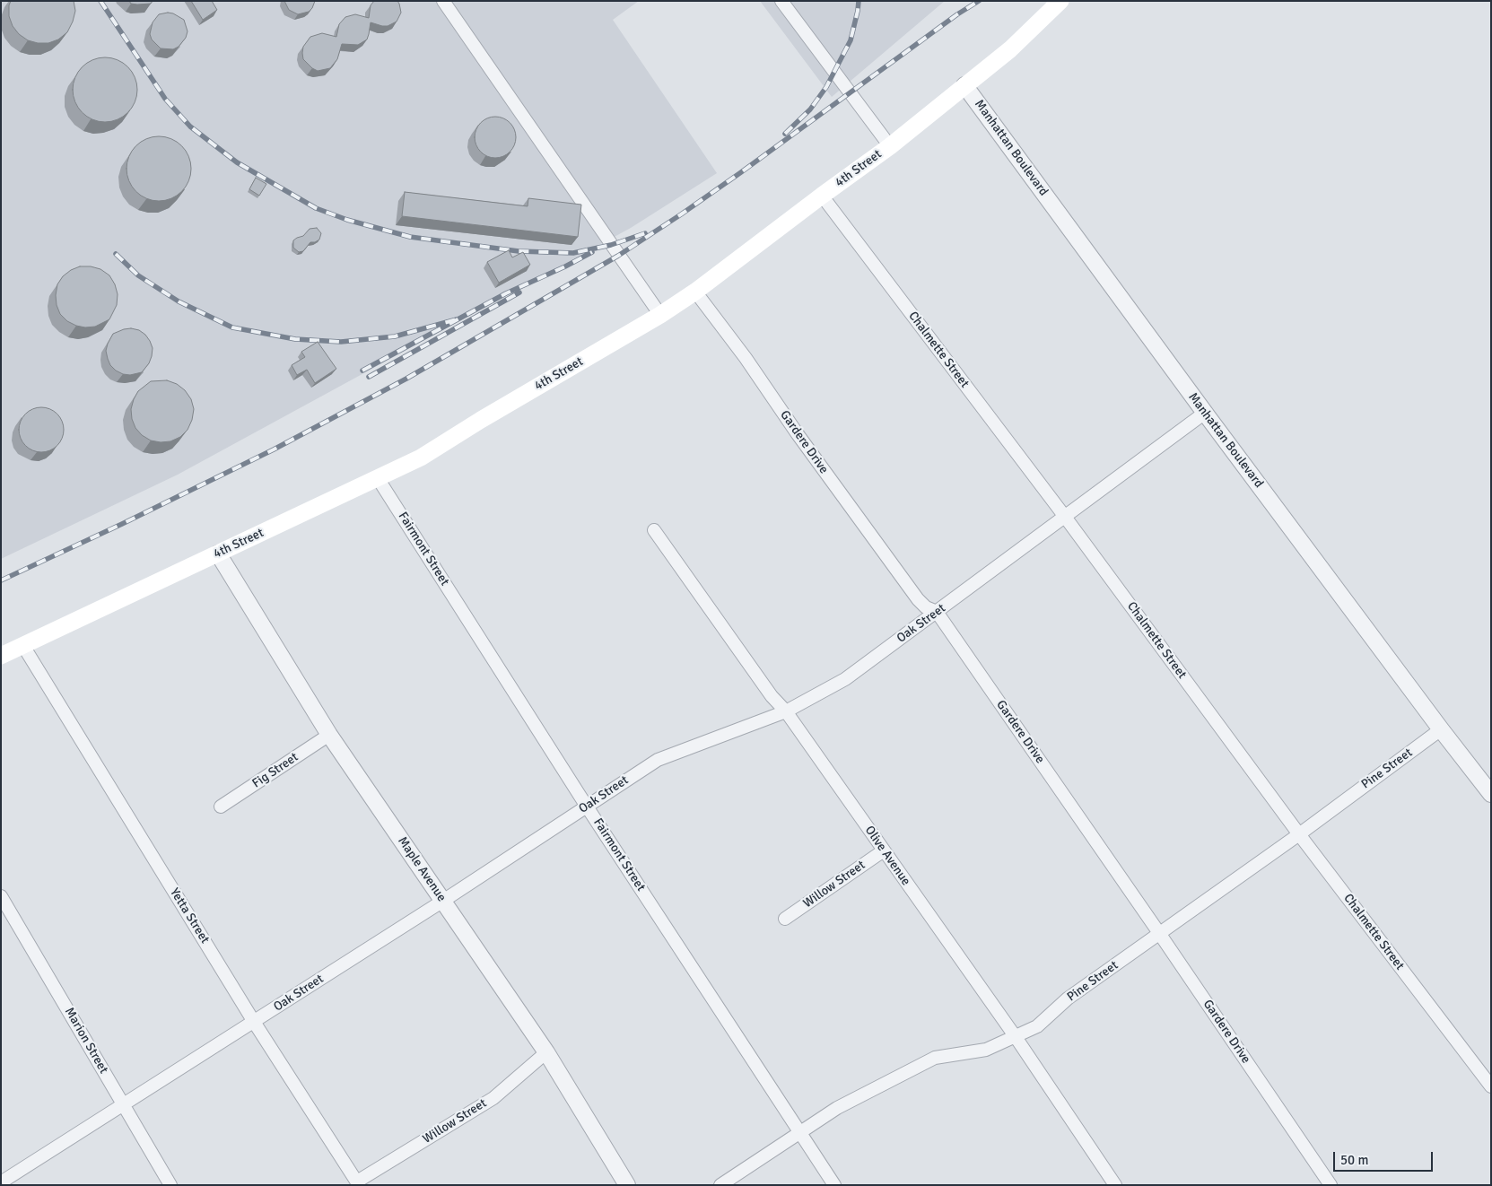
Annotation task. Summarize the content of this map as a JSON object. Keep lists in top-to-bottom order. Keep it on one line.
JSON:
{"streets":{"main road":["4th Street"],"street":["Manhattan Boulevard","Chalmette Street","Gardere Drive","Fairmont Street","Oak Street","Pine Street","Fig Street","Olive Avenue","Maple Avenue","Willow Street","Yetta Street","Marion Street"]},"crossings":[["Manhattan Boulevard","4th Street"],["Manhattan Boulevard","Oak Street"],["Manhattan Boulevard","Pine Street"],["4th Street","Chalmette Street"],["4th Street","Gardere Drive"],["4th Street","Fairmont Street"],["4th Street","Maple Avenue"],["4th Street","Yetta Street"],["Chalmette Street","Oak Street"],["Chalmette Street","Pine Street"],["Gardere Drive","Oak Street"],["Gardere Drive","Pine Street"],["Fairmont Street","Oak Street"],["Fairmont Street","Pine Street"],["Oak Street","Olive Avenue"],["Oak Street","Maple Avenue"],["Oak Street","Yetta Street"],["Oak Street","Marion Street"],["Pine Street","Olive Avenue"],["Fig Street","Maple Avenue"],["Olive Avenue","Willow Street"],["Maple Avenue","Willow Street"],["Willow Street","Yetta Street"]],"scale_bar":"50 m"}
